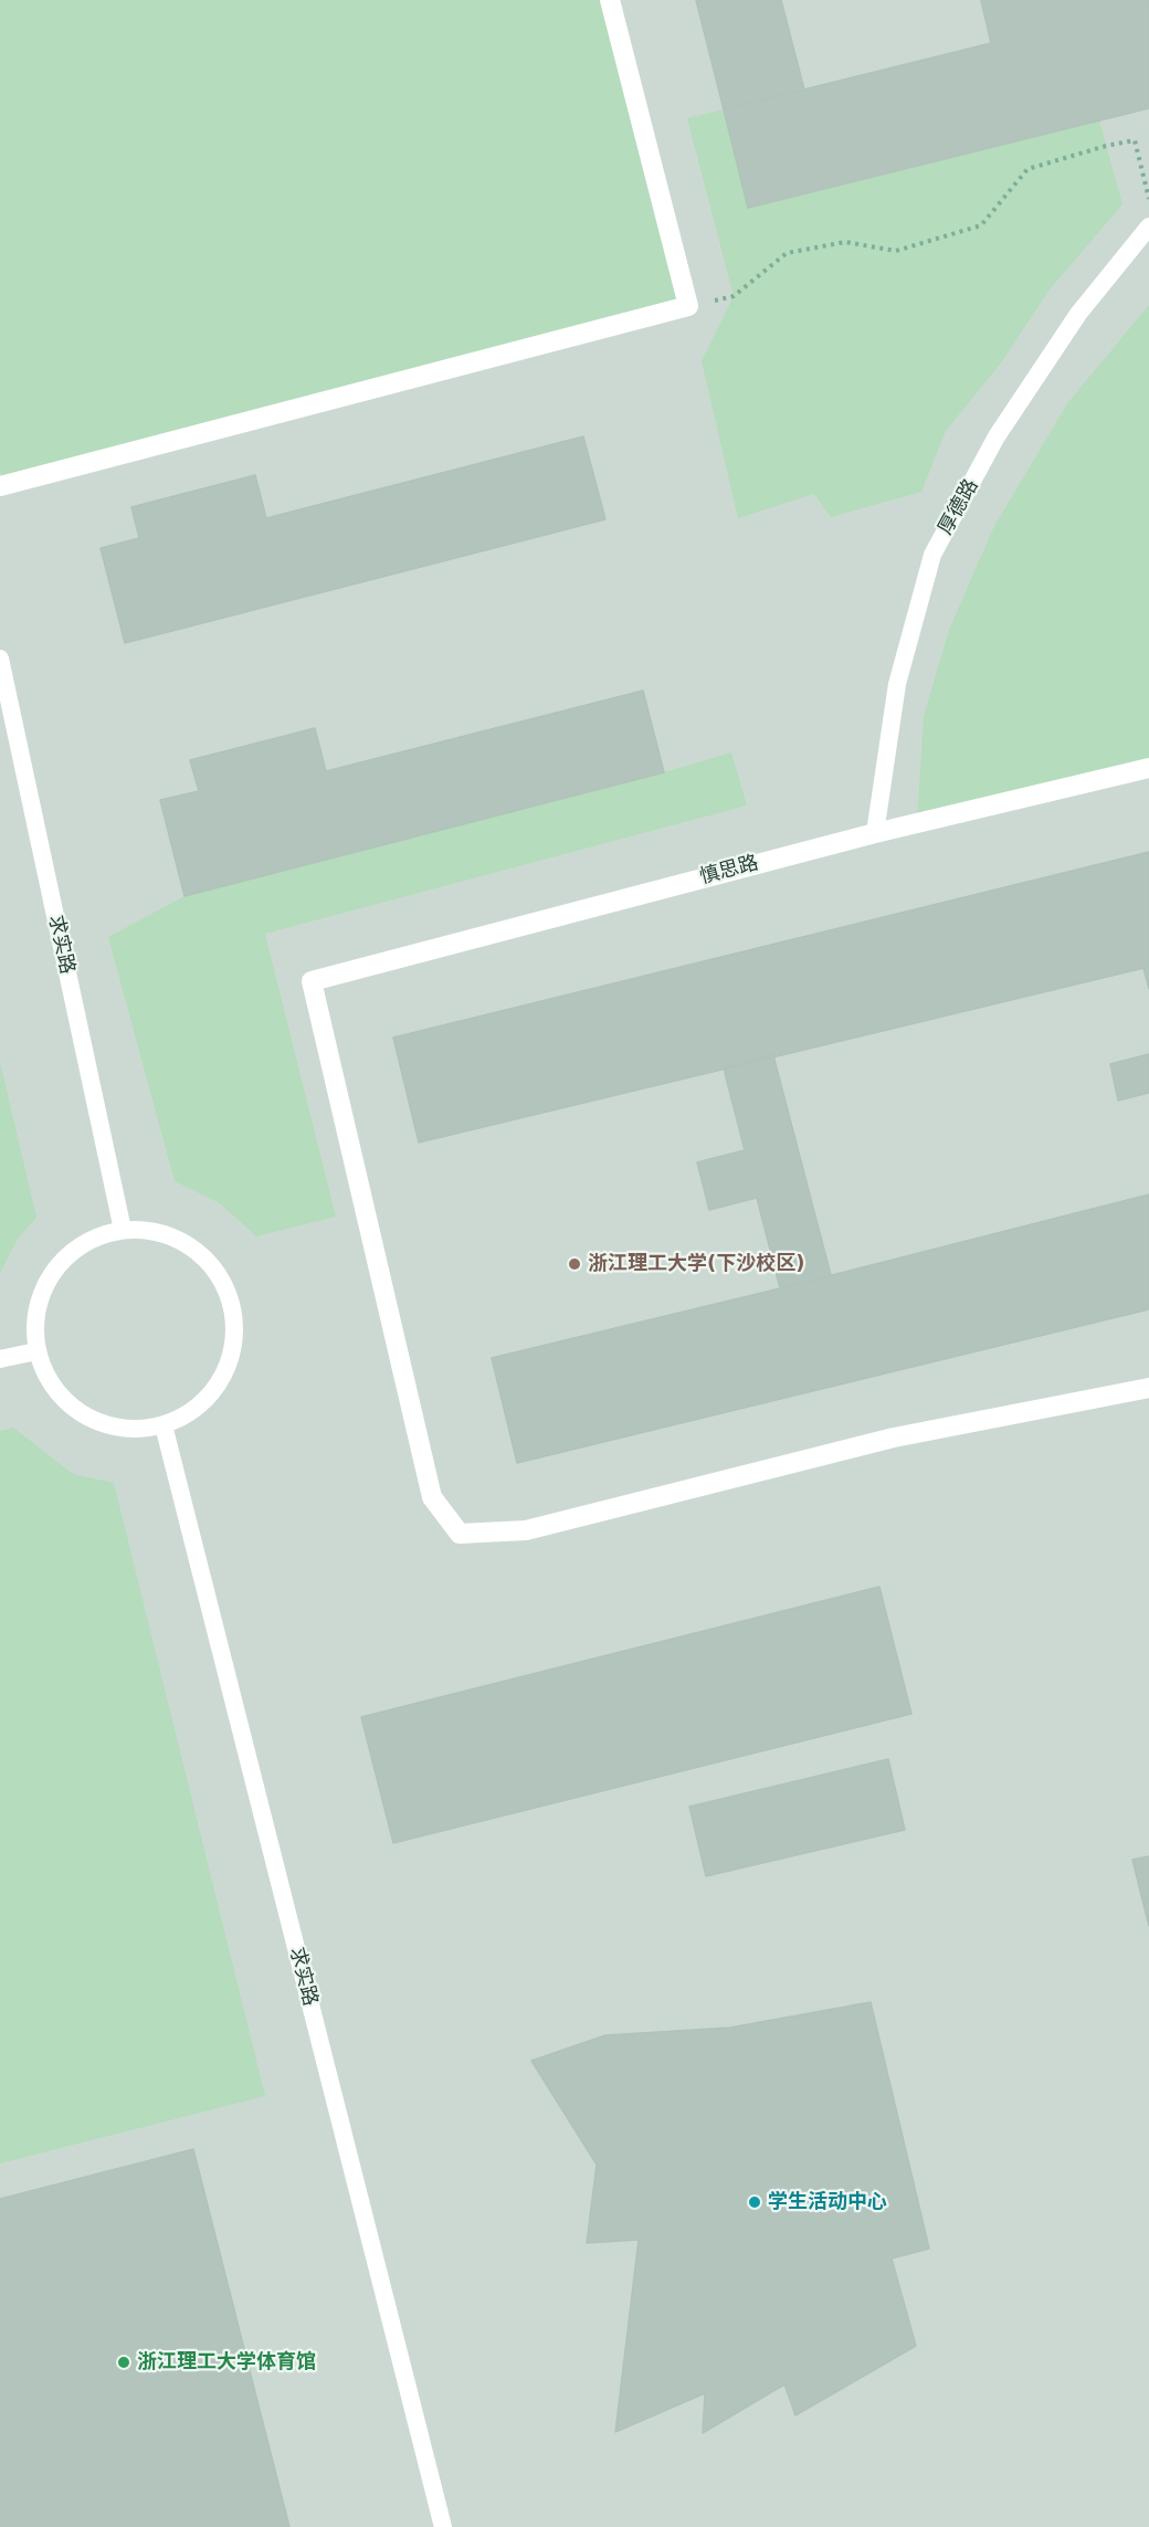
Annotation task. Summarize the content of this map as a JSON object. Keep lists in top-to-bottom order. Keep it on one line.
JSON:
{"streets":{"street":["慎思路"],"lane":["厚德路","求实路"]},"crossings":[["厚德路","慎思路"]],"places":["浙江理工大学(下沙校区)","学生活动中心","浙江理工大学体育馆"]}
